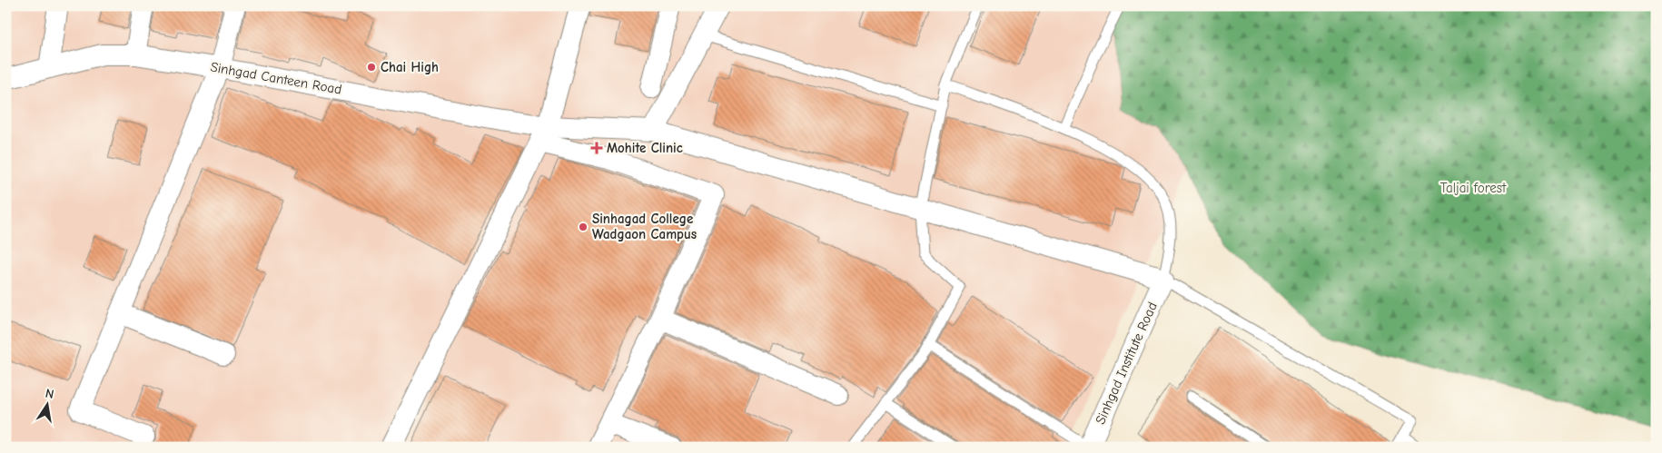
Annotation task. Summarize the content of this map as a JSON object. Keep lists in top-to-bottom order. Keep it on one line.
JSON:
{"streets":{"street":["Sinhgad Canteen Road","Sinhgad Institute Road"]},"parks":["Taljai forest"],"places":{"other":["Chai High","Sinhagad College Wadgaon Campus"],"health":["Mohite Clinic"]},"north":"top"}
